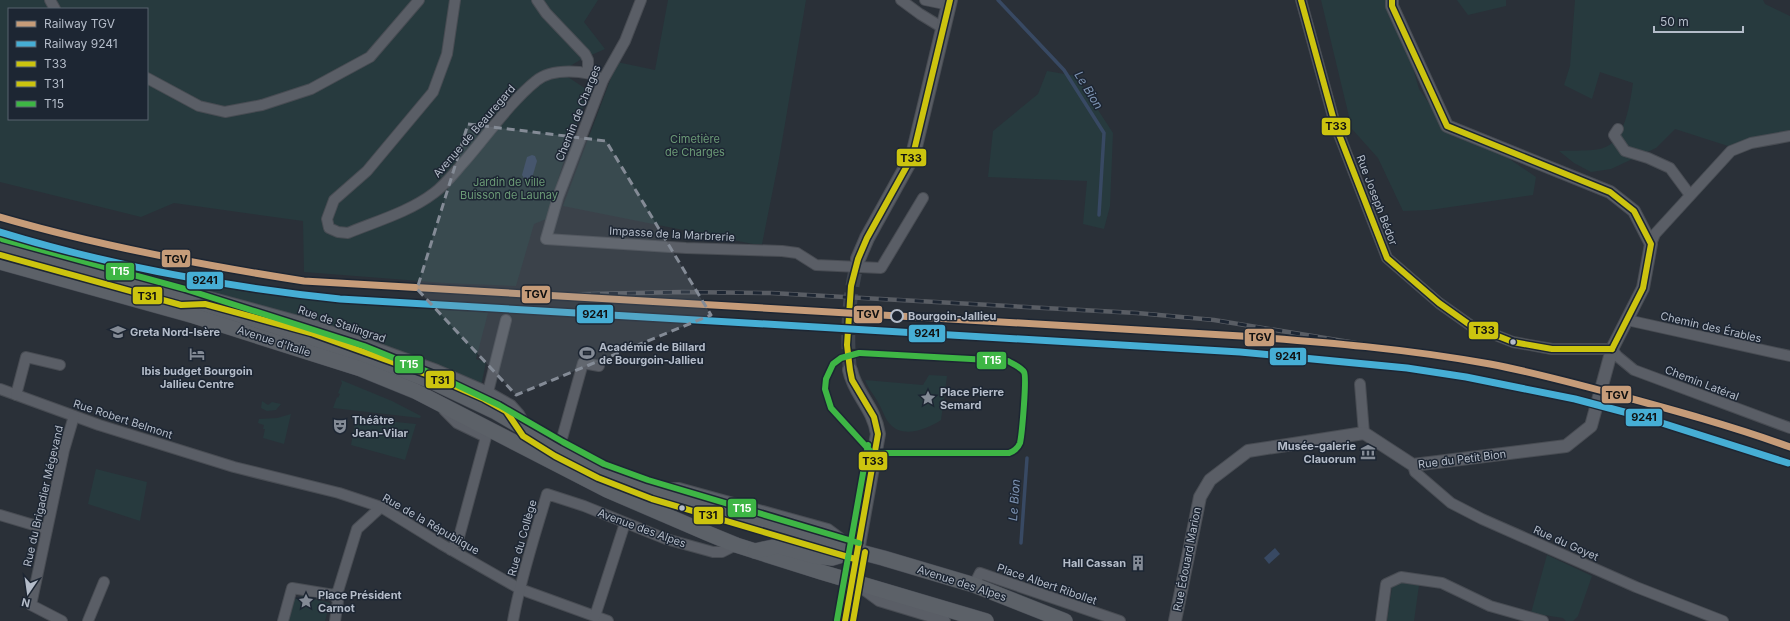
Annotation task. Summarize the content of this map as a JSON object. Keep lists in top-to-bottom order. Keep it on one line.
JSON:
{"streets":{"main road":["Avenue d'Italie","Avenue des Alpes"],"street":["Chemin de Charges","Avenue de Beauregard","Rue Joseph Bédor","Impasse de la Marbrerie","Rue de Stalingrad","Chemin des Érables","Chemin Latéral","Rue Robert Belmont","Rue du Petit Bion","Rue du Brigadier Mégevand","Rue de la République","Rue du Collège","Rue du Goyet","Rue Édouard Marion","Place Albert Ribollet"]},"crossings":[["Chemin de Charges","Avenue de Beauregard"],["Chemin de Charges","Impasse de la Marbrerie"],["Rue Joseph Bédor","Chemin Latéral"],["Rue Joseph Bédor","Rue du Petit Bion"],["Rue de Stalingrad","Avenue d'Italie"],["Rue de Stalingrad","Avenue des Alpes"],["Chemin des Érables","Rue du Petit Bion"],["Avenue d'Italie","Avenue des Alpes"],["Chemin Latéral","Rue du Petit Bion"],["Rue Robert Belmont","Rue du Brigadier Mégevand"],["Rue Robert Belmont","Rue de la République"],["Rue du Petit Bion","Rue du Goyet"],["Rue du Petit Bion","Rue Édouard Marion"],["Rue de la République","Rue du Collège"],["Avenue des Alpes","Rue du Collège"],["Avenue des Alpes","Place Albert Ribollet"]],"water":["Le Bion"],"parks":["Cimetière de Charges","Jardin de ville Buisson de Launay"],"places":{"other":["Bourgoin-Jallieu"],"school or university":["Greta Nord-Isère"],"sports":["Académie de Billard de Bourgoin-Jallieu"],"hotel":["Ibis budget Bourgoin Jallieu Centre"],"place":["Place Pierre Semard","Place Président Carnot"],"theatre":["Théâtre Jean-Vilar"],"museum":["Musée-galerie Clauorum"],"building":["Hall Cassan"]},"lines":["transit line T33","rail line TGV","rail line 9241","transit line T15","transit line T31"],"legend":["Railway TGV","Railway 9241","T33","T31","T15"],"scale_bar":"50 m","north":"bottom"}
